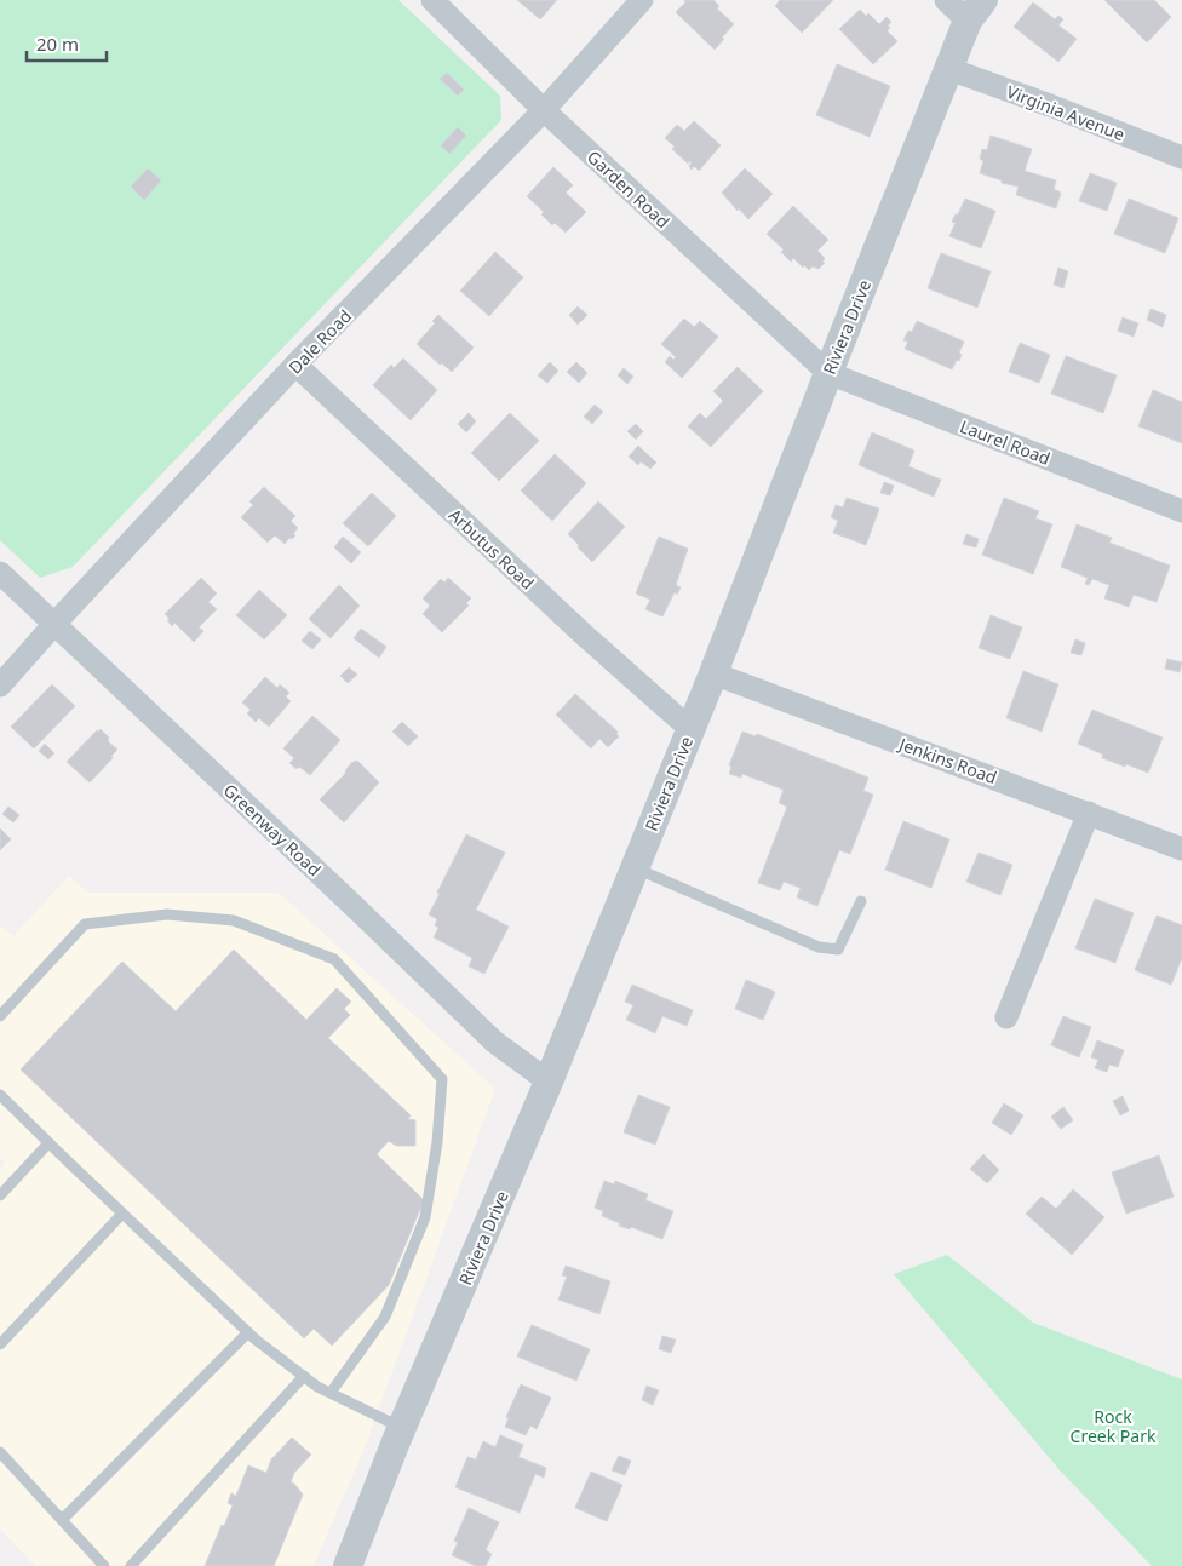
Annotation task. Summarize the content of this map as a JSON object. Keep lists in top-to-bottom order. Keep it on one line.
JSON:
{"streets":{"street":["Virginia Avenue","Garden Road","Riviera Drive","Dale Road","Laurel Road","Arbutus Road","Jenkins Road","Greenway Road"]},"crossings":[["Virginia Avenue","Riviera Drive"],["Garden Road","Riviera Drive"],["Garden Road","Dale Road"],["Garden Road","Laurel Road"],["Riviera Drive","Laurel Road"],["Riviera Drive","Arbutus Road"],["Riviera Drive","Jenkins Road"],["Riviera Drive","Greenway Road"],["Dale Road","Arbutus Road"],["Dale Road","Greenway Road"]],"parks":["Rock Creek Park"],"scale_bar":"20 m"}
